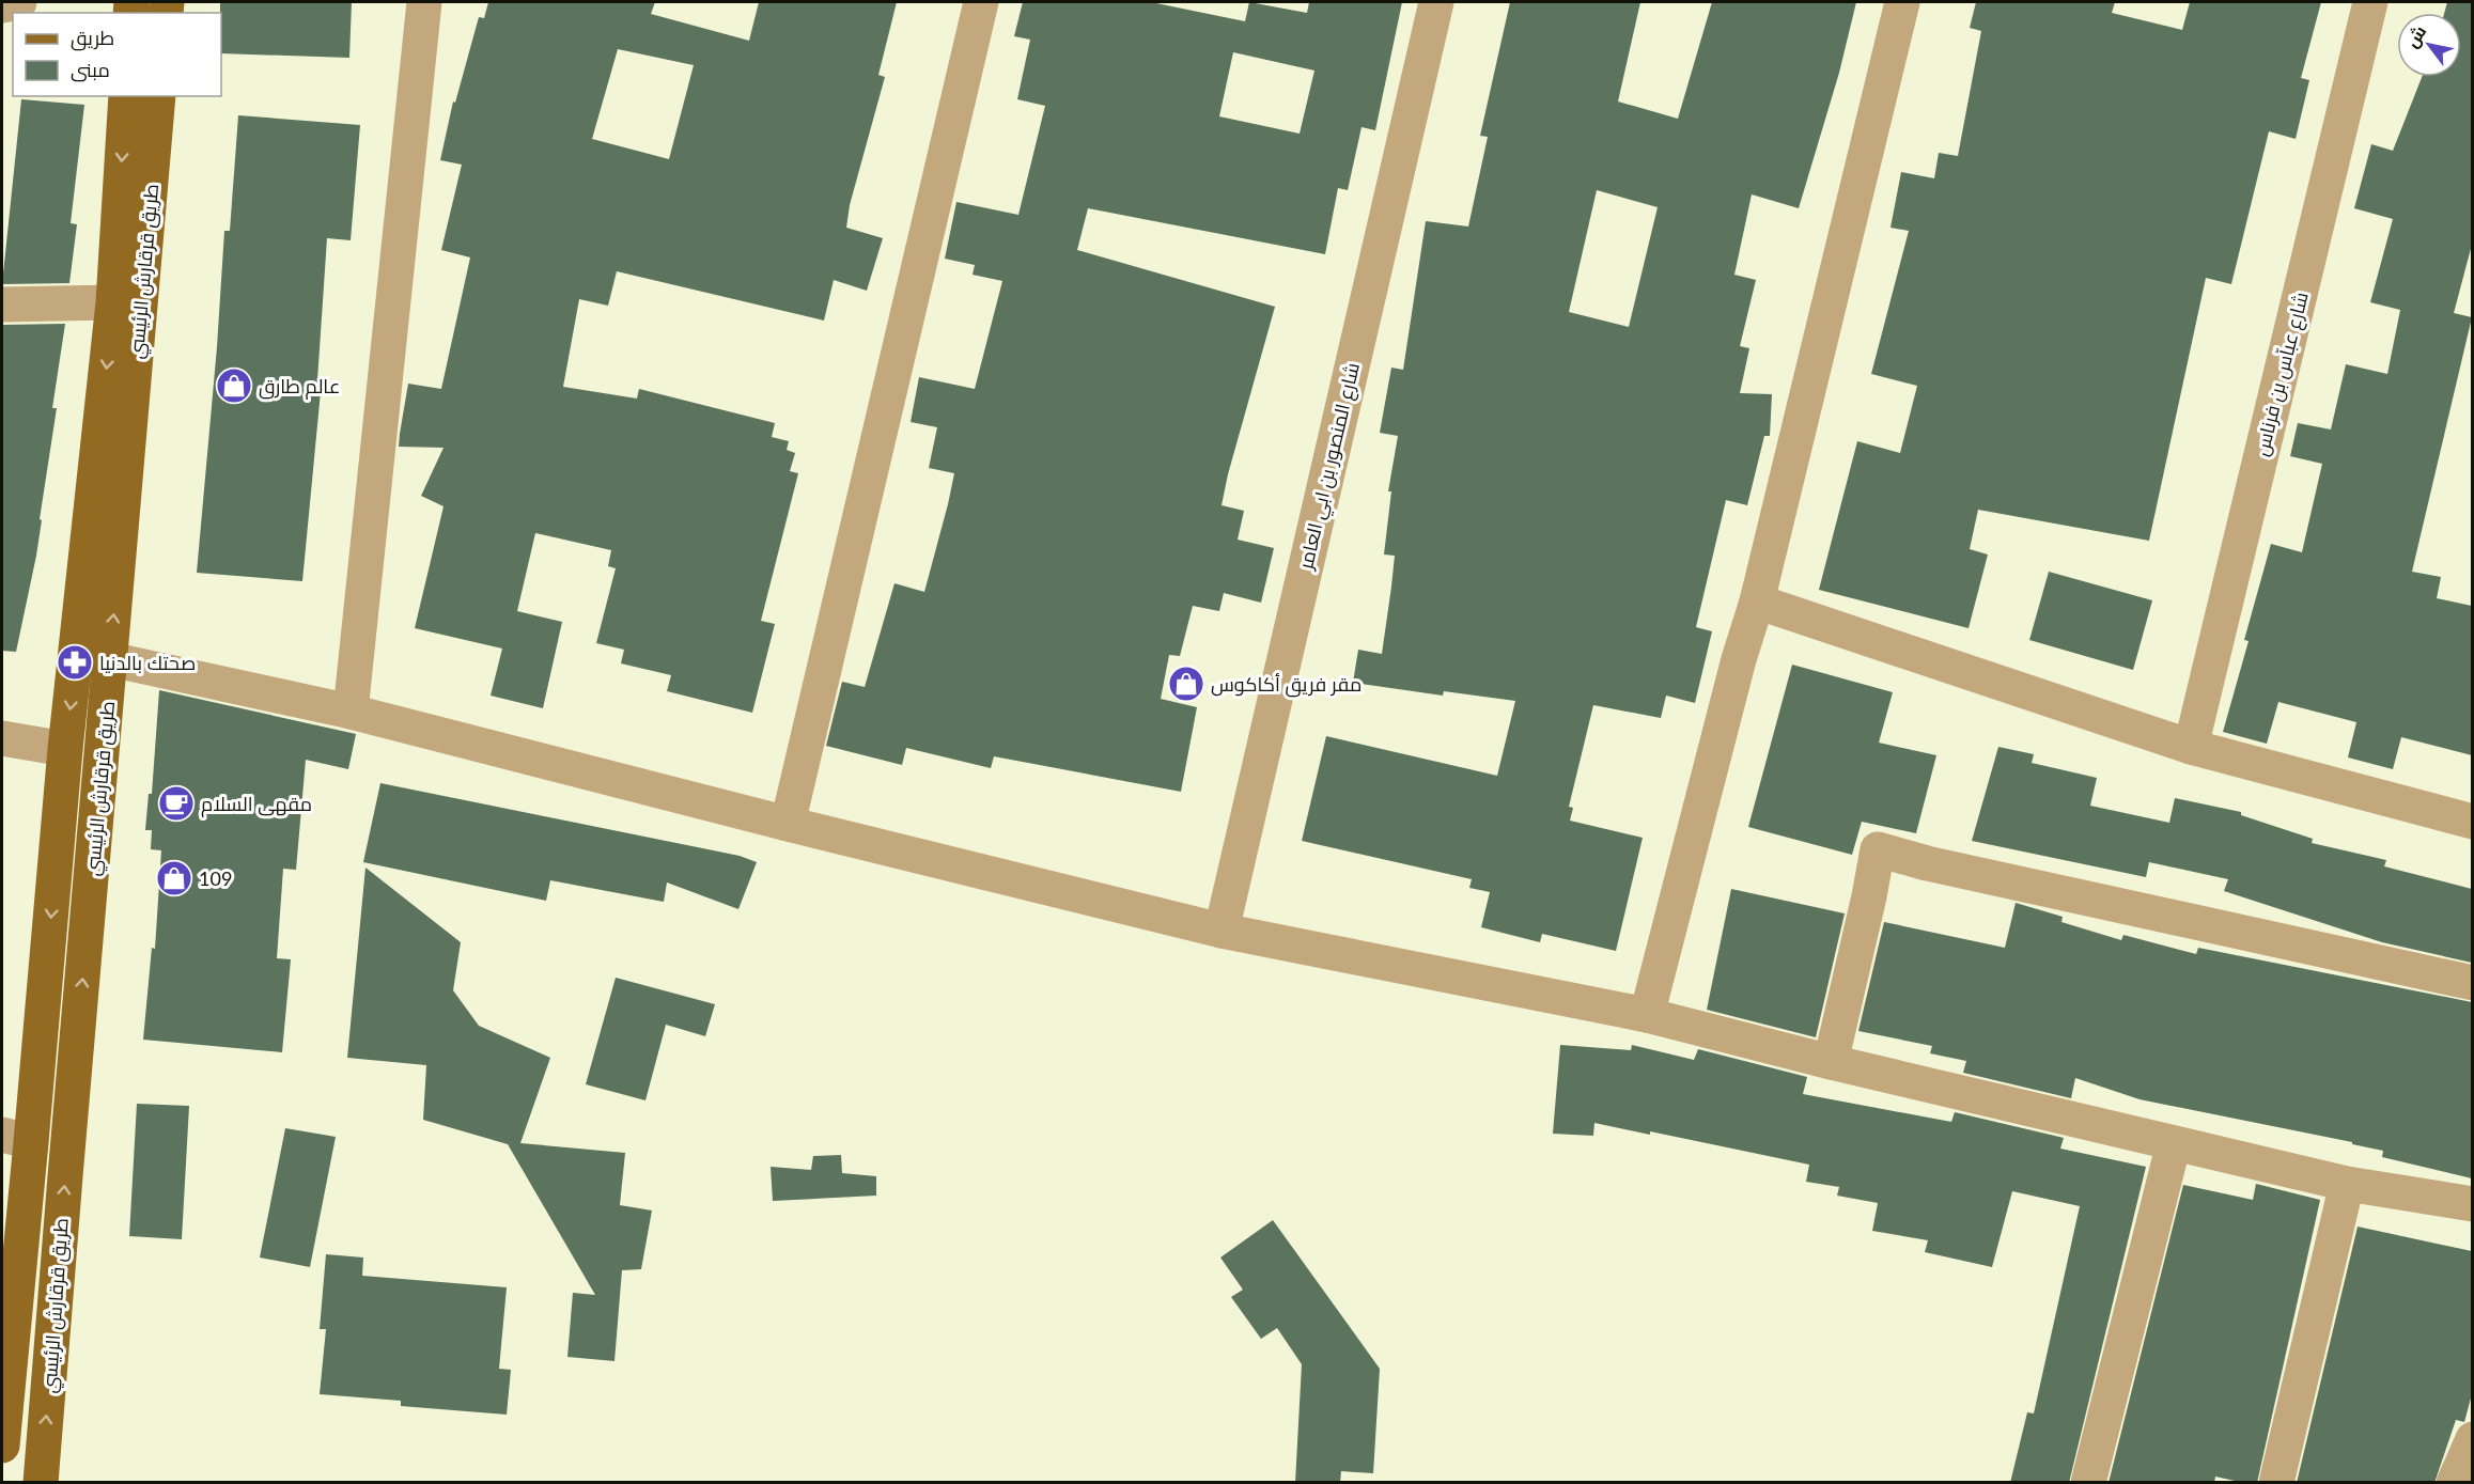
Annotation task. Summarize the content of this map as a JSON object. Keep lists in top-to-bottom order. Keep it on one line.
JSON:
{"streets":{"main road":["طريق قرقارش الرئيسي"],"street":["شارع عباّس بن فرناس","شارع المنصور بن ابي العامر"]},"places":{"shop":["عالم طارق","مقر فريق أكاكوس","109"],"pharmacy":["صحتك بالدنيا"],"cafe":["مقهى السلام"]},"legend":["طريق","مبنى"],"north":"top left"}
